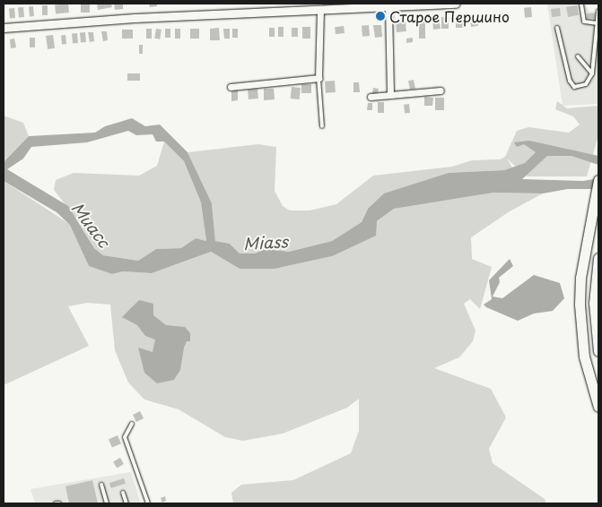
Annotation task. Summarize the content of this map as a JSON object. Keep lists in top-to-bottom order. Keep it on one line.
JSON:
{"water":["Миасс","Miass"],"places":["Старое Першино"]}
